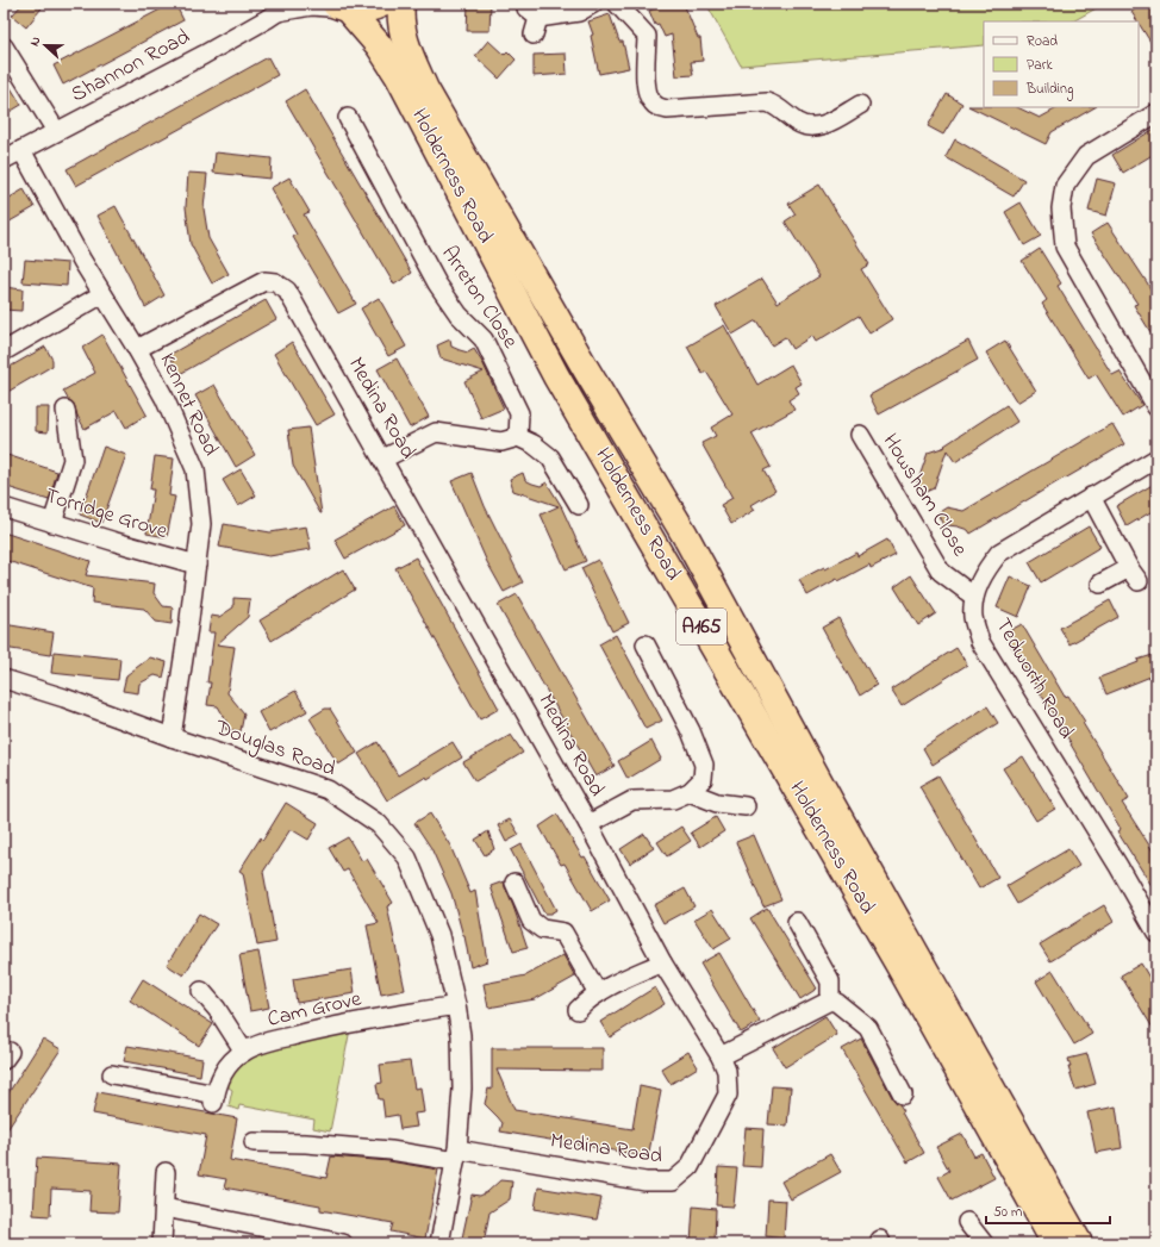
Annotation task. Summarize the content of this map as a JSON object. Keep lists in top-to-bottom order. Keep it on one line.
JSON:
{"streets":{"highway":["Holderness Road","A165"],"street":["Shannon Road","Arreton Close","Kennet Road","Medina Road","Howsham Close","Torridge Grove","Tedworth Road","Douglas Road","Cam Grove"]},"crossings":[["Shannon Road","Holderness Road"],["Shannon Road","Kennet Road"],["Kennet Road","Medina Road"],["Kennet Road","Torridge Grove"],["Kennet Road","Douglas Road"],["Medina Road","Douglas Road"],["Howsham Close","Tedworth Road"],["Douglas Road","Cam Grove"]],"legend":["Road","Park","Building"],"scale_bar":"50 m","north":"left"}
